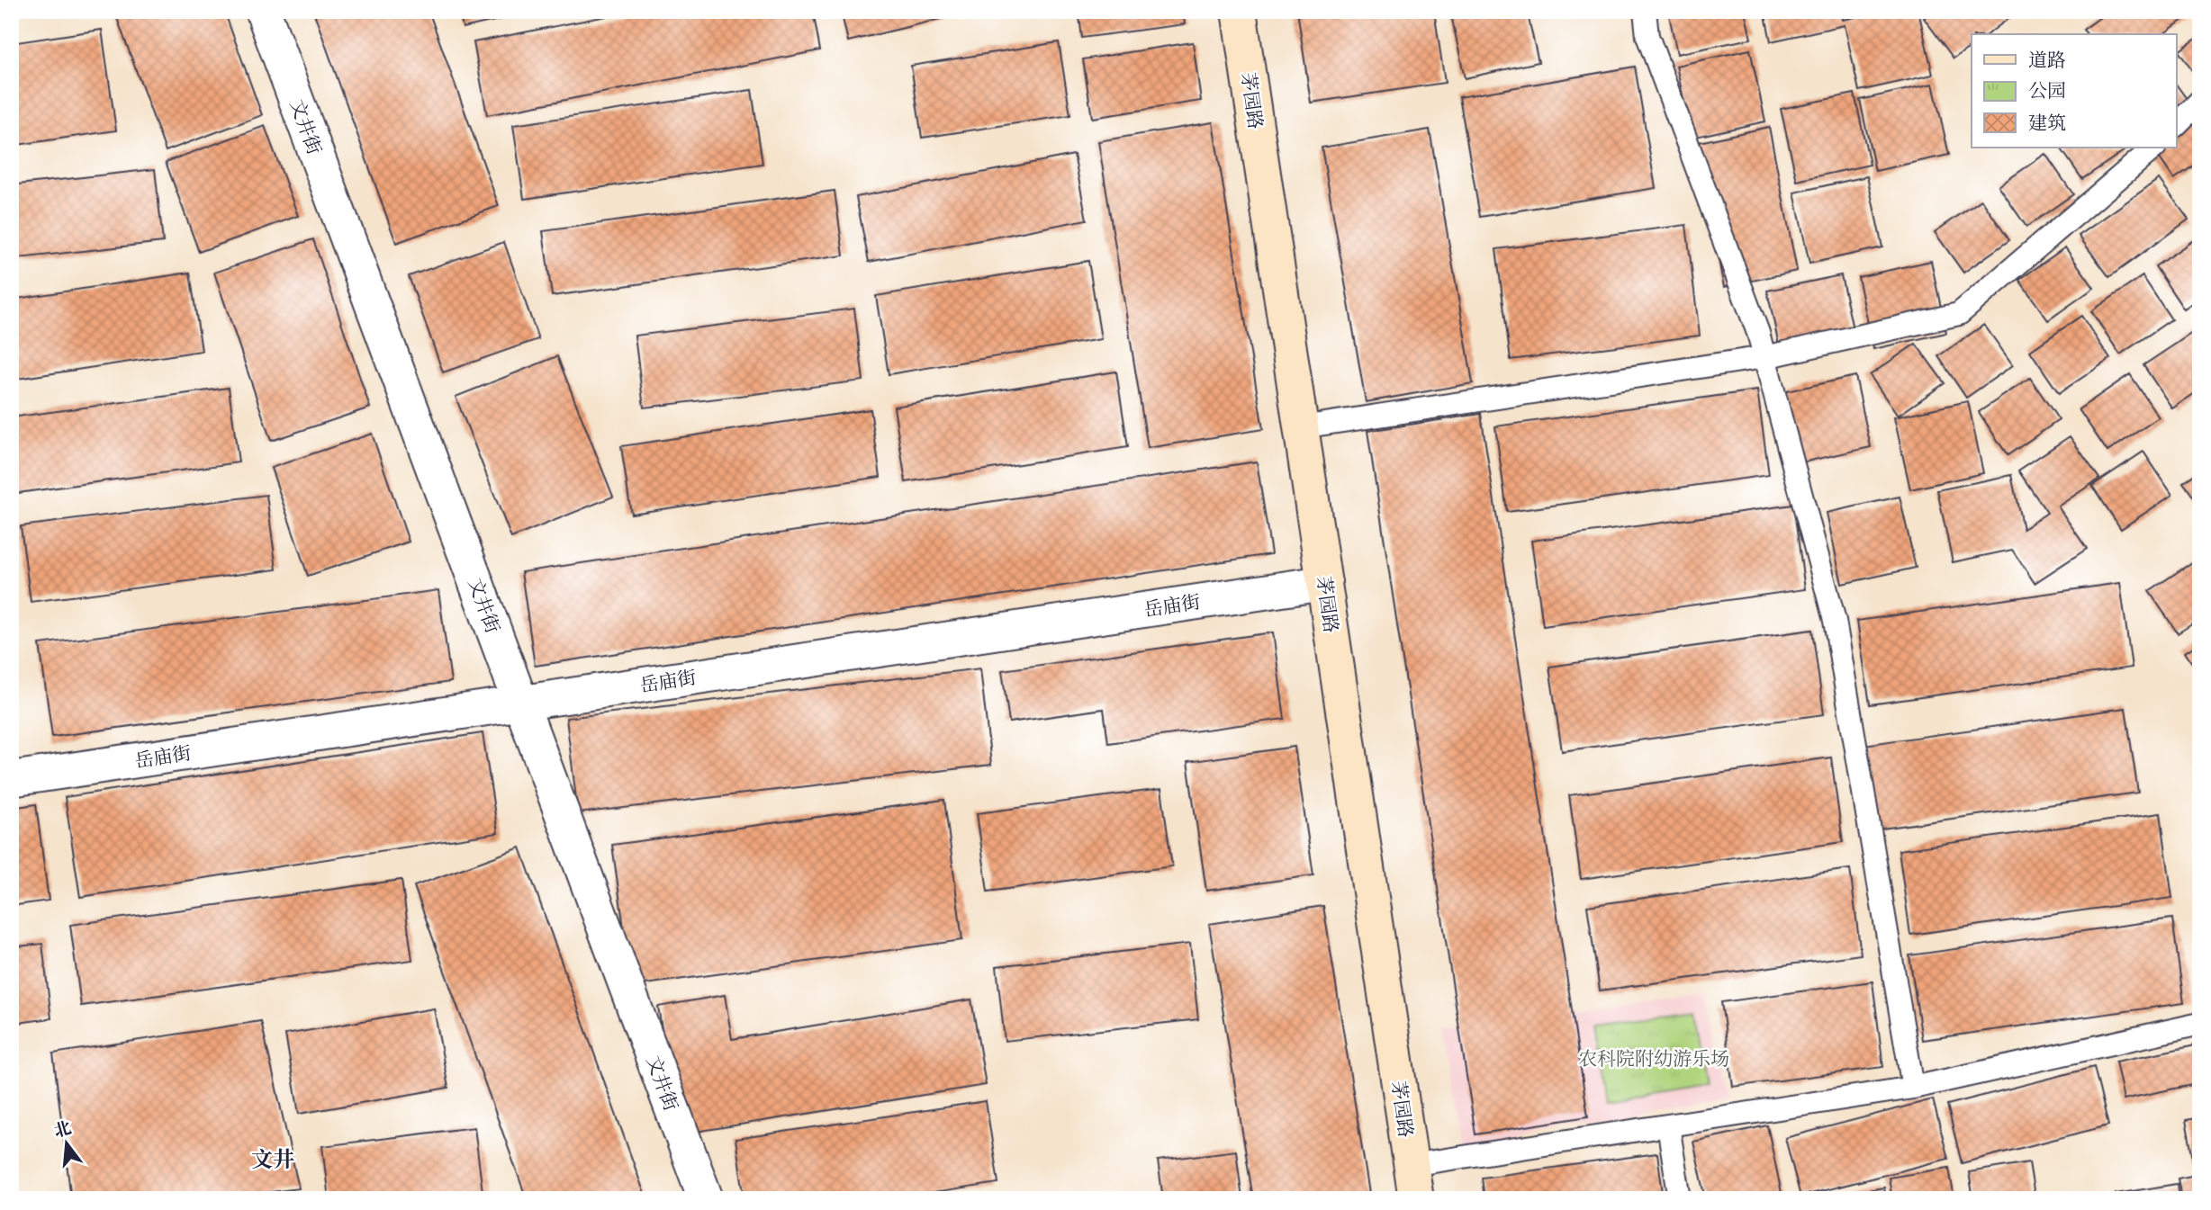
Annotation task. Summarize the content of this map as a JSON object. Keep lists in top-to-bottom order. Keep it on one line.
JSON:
{"streets":{"street":["茅园路","文井街","岳庙街"]},"crossings":[["茅园路","岳庙街"],["文井街","岳庙街"]],"districts":["文井"],"parks":["农科院附幼游乐场"],"legend":["道路","公园","建筑"],"north":"top"}
